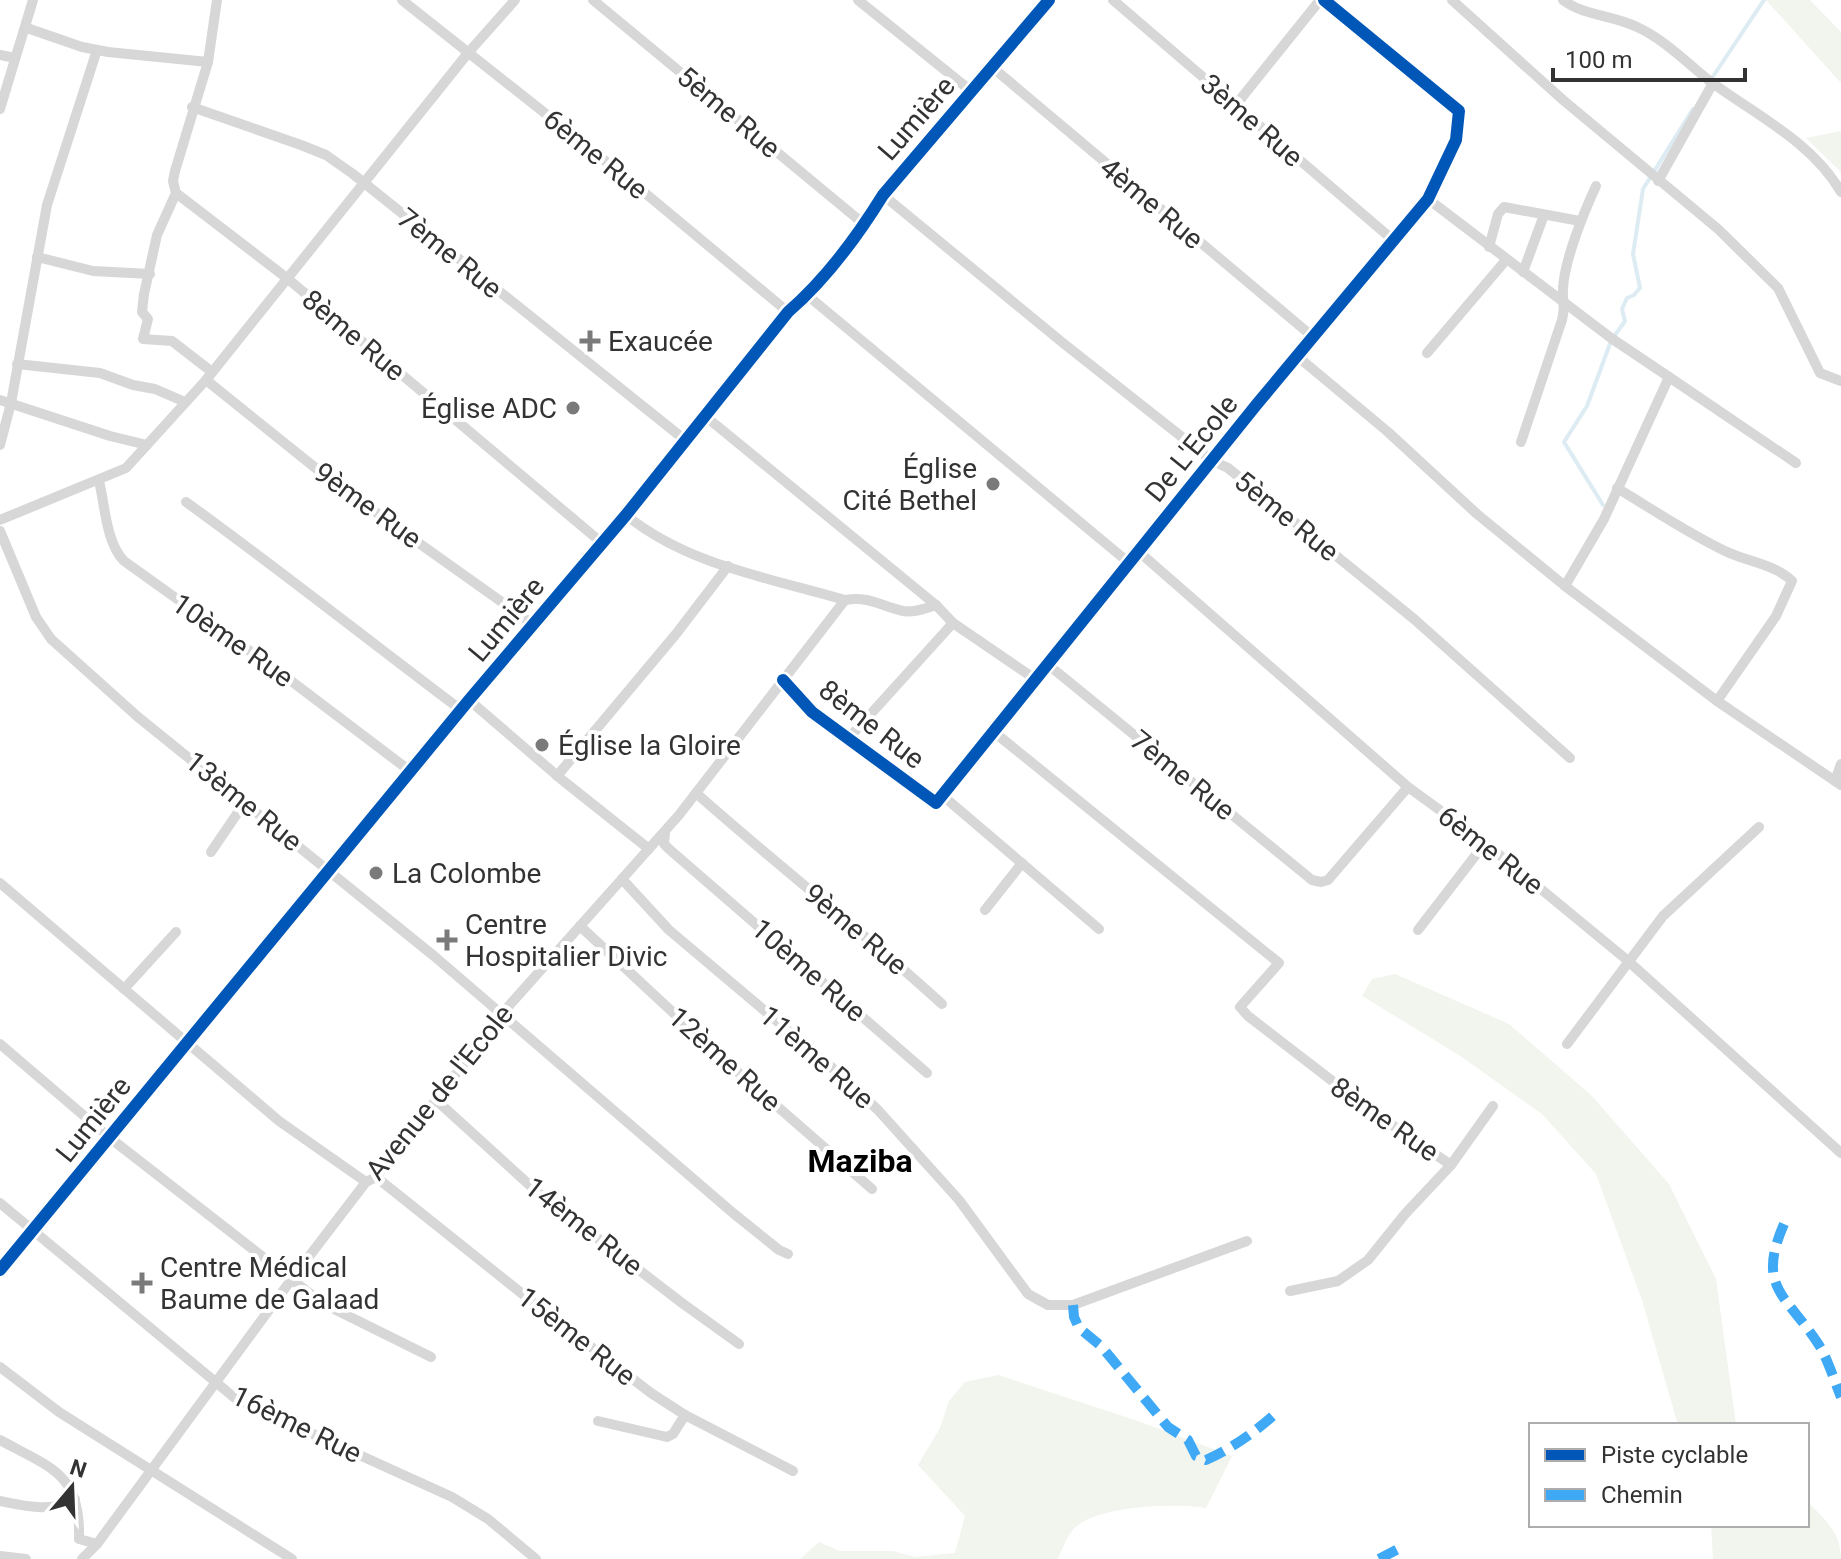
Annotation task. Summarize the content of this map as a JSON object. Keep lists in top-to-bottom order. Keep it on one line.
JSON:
{"streets":{"street":["5ème Rue","Lumière","3ème Rue","6ème Rue","4ème Rue","7ème Rue","8ème Rue","De L'Ecole","9ème Rue","10ème Rue","13ème Rue","11ème Rue","12ème Rue","Avenue de l'Ecole","14ème Rue","15ème Rue","16ème Rue"]},"crossings":[["5ème Rue","Lumière"],["5ème Rue","De L'Ecole"],["Lumière","6ème Rue"],["Lumière","4ème Rue"],["Lumière","7ème Rue"],["Lumière","8ème Rue"],["Lumière","9ème Rue"],["Lumière","10ème Rue"],["Lumière","13ème Rue"],["Lumière","15ème Rue"],["Lumière","16ème Rue"],["3ème Rue","De L'Ecole"],["6ème Rue","7ème Rue"],["6ème Rue","De L'Ecole"],["4ème Rue","De L'Ecole"],["7ème Rue","De L'Ecole"],["8ème Rue","De L'Ecole"],["8ème Rue","Avenue de l'Ecole"],["9ème Rue","Avenue de l'Ecole"],["10ème Rue","Avenue de l'Ecole"],["13ème Rue","Avenue de l'Ecole"],["11ème Rue","Avenue de l'Ecole"],["12ème Rue","Avenue de l'Ecole"],["Avenue de l'Ecole","14ème Rue"],["Avenue de l'Ecole","15ème Rue"],["Avenue de l'Ecole","16ème Rue"]],"districts":["Maziba"],"places":{"health":["Exaucée","Centre Hospitalier Divic","Centre Médical Baume de Galaad"],"other":["Église ADC","Église Cité Bethel","Église la Gloire","La Colombe"]},"legend":["Piste cyclable","Chemin"],"scale_bar":"100 m","north":"top"}
